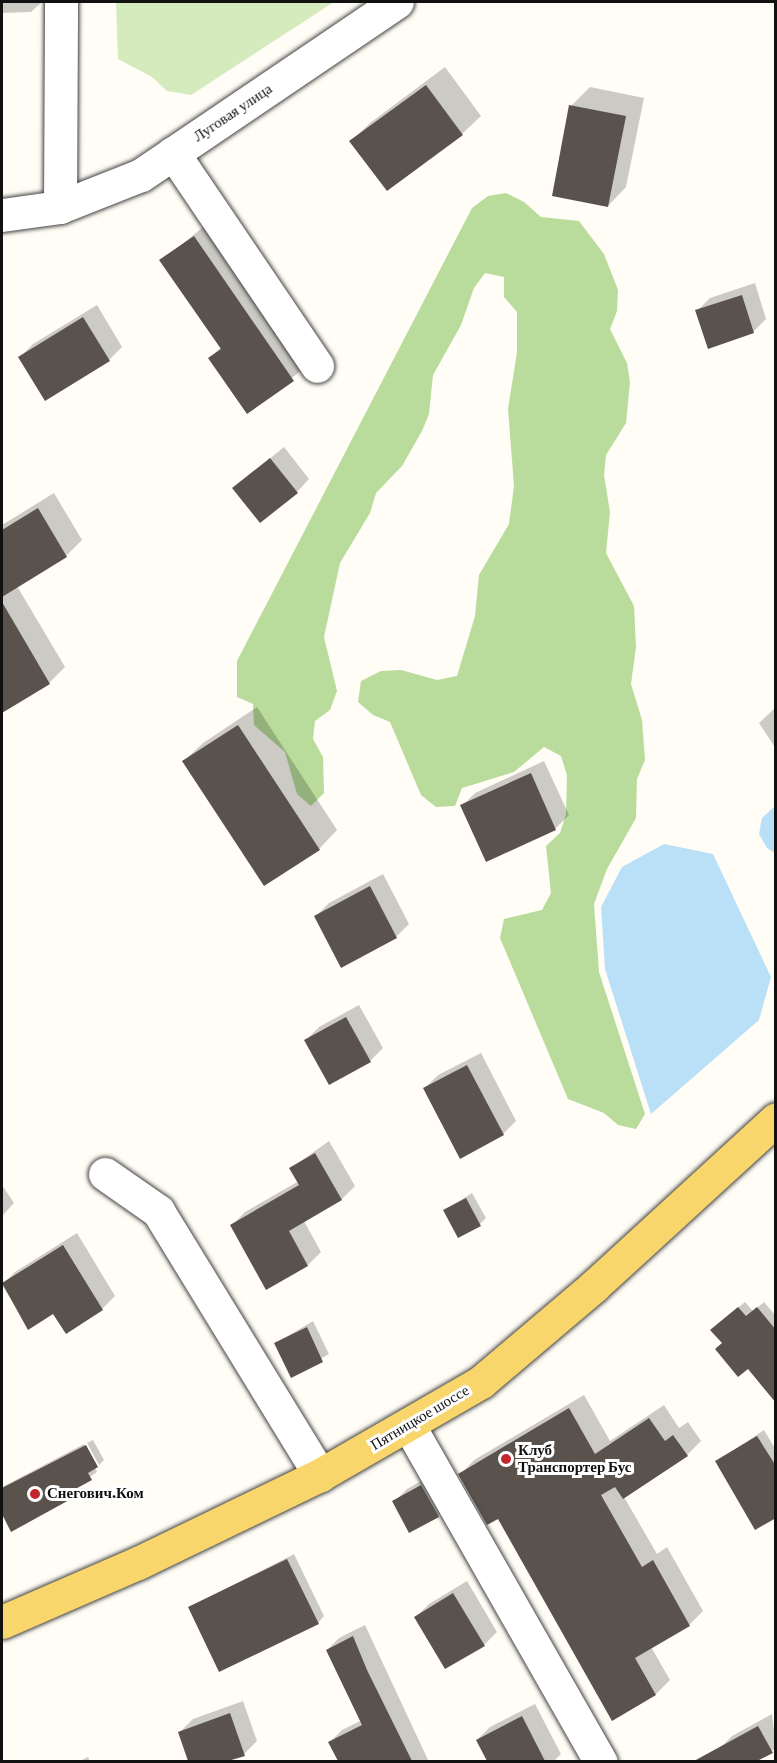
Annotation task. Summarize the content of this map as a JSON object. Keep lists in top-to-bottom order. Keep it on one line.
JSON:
{"streets":{"main road":["Пятницкое шоссе"],"street":["Луговая улица"]},"places":["Клуб Транспортер Бус","Снегович.Ком"]}
